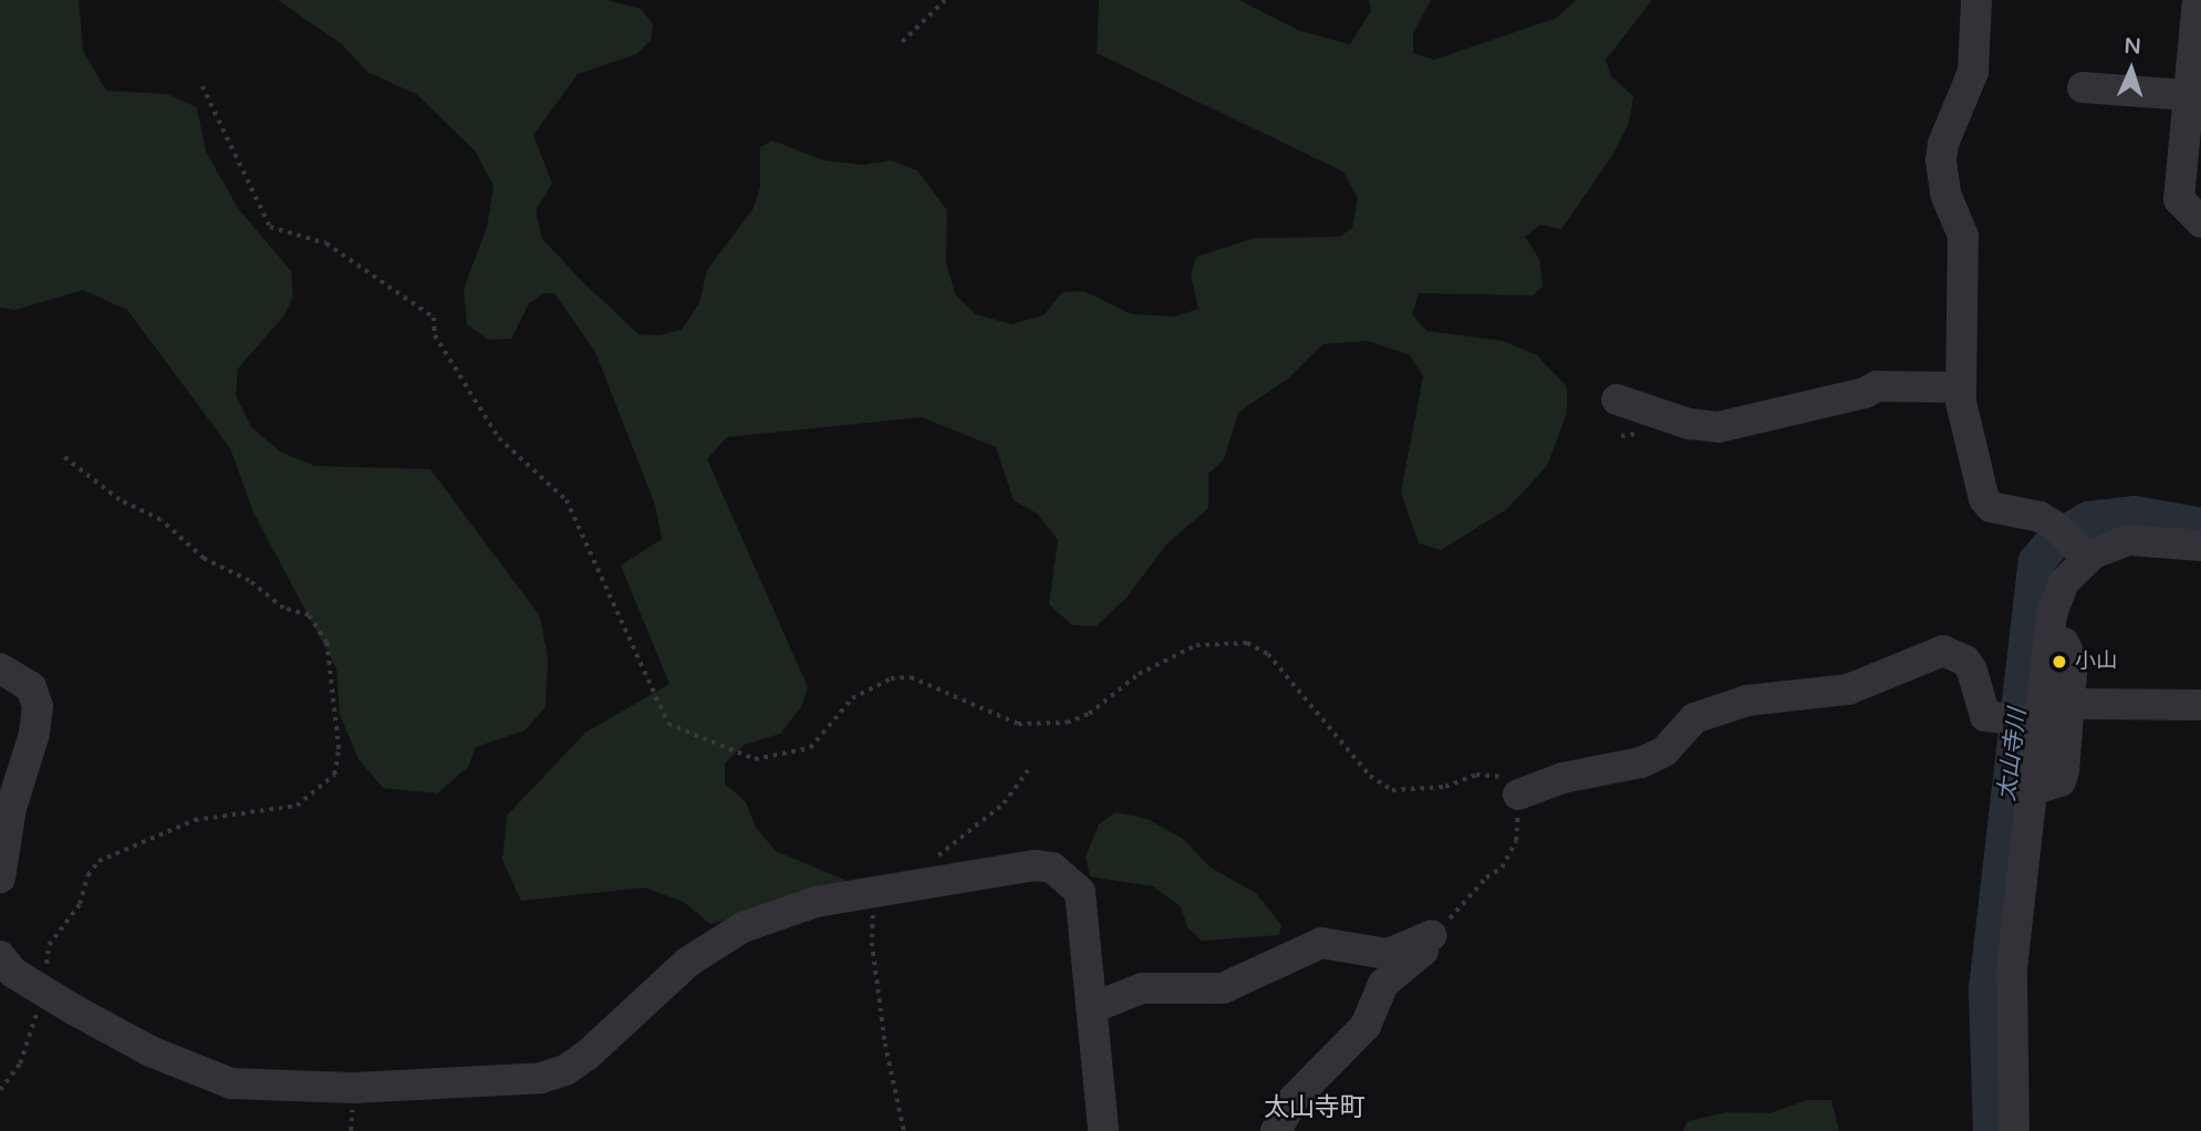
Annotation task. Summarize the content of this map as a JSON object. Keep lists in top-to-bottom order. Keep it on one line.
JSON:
{"districts":["太山寺町"],"water":["太山寺川"],"places":["小山"],"north":"top"}
